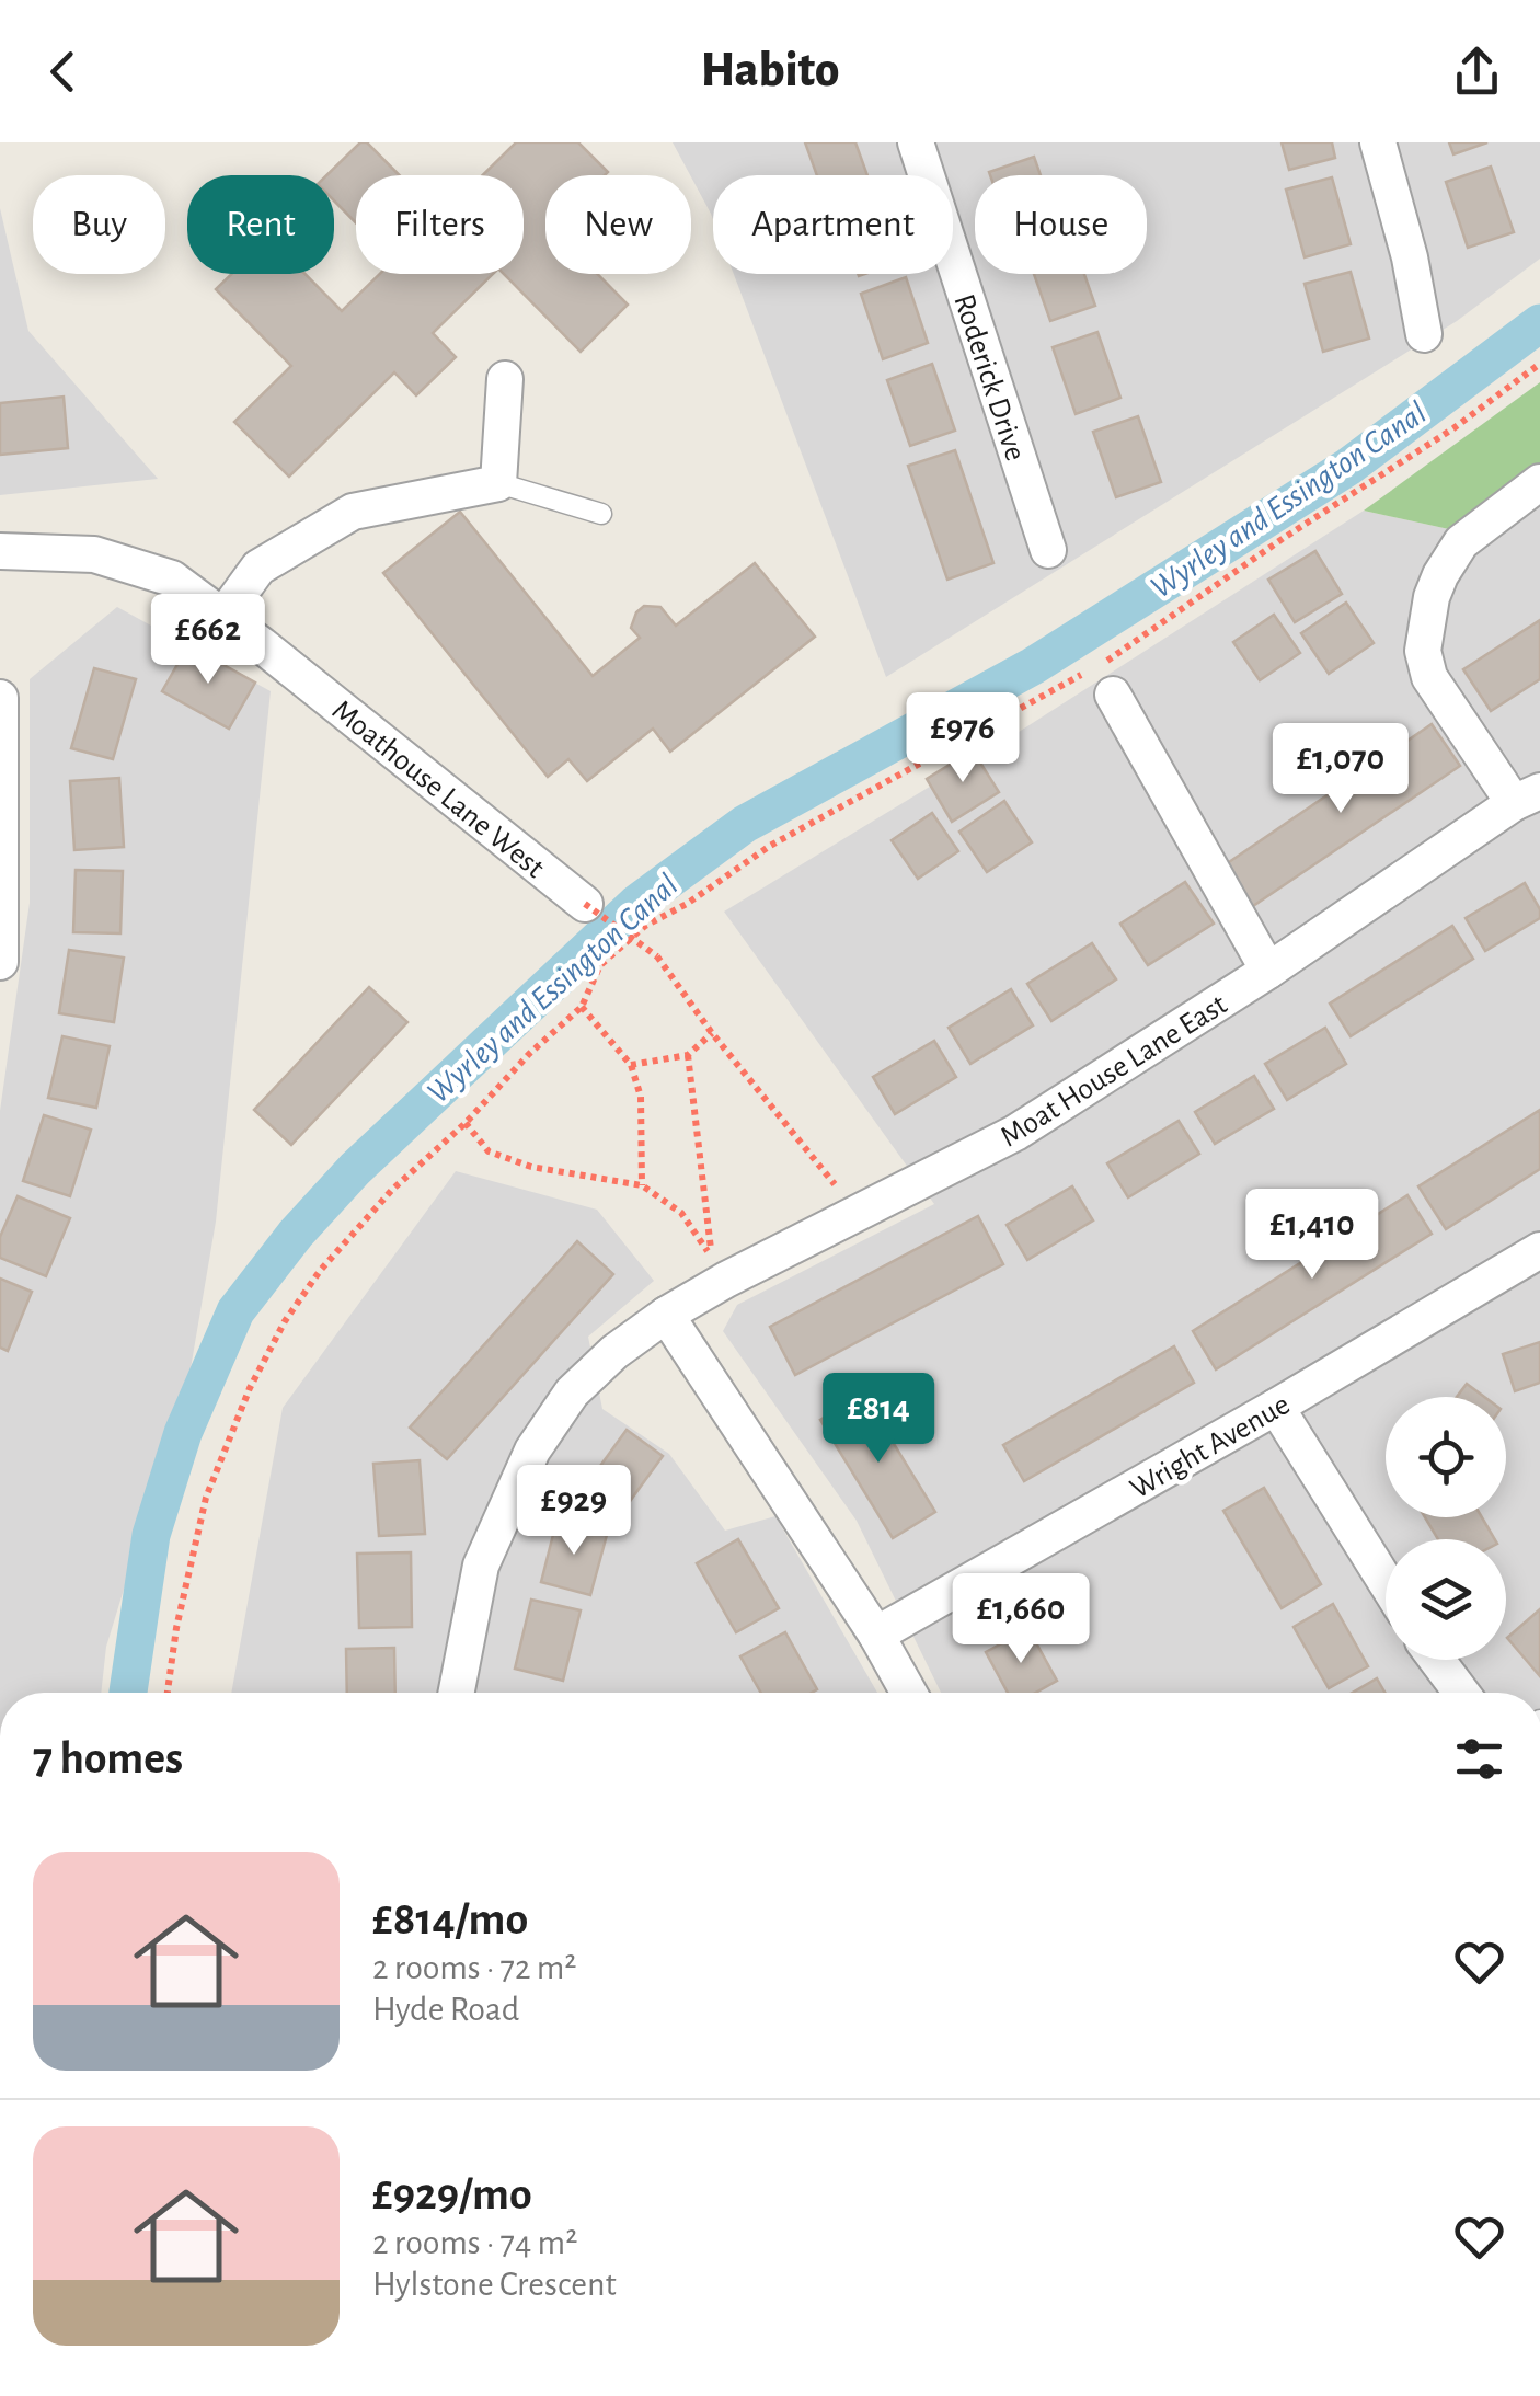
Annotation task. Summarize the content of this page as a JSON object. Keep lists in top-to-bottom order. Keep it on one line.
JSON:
{"streets":{"street":["Roderick Drive","Moathouse Lane West","Moat House Lane East","Wright Avenue"]},"water":["Wyrley and Essington Canal"],"page":{"header":"Habito","chip":["Buy","Rent","Filters","New","Apartment","House"],"price":["£662","£976","£1,070","£1,410","£814","£929","£1,660"],"heading":"7 homes","list":[{"name":"£814/mo","note":"2 rooms · 72 m² · Hyde Road"},{"name":"£929/mo","note":"2 rooms · 74 m² · Hylstone Crescent"}]}}
